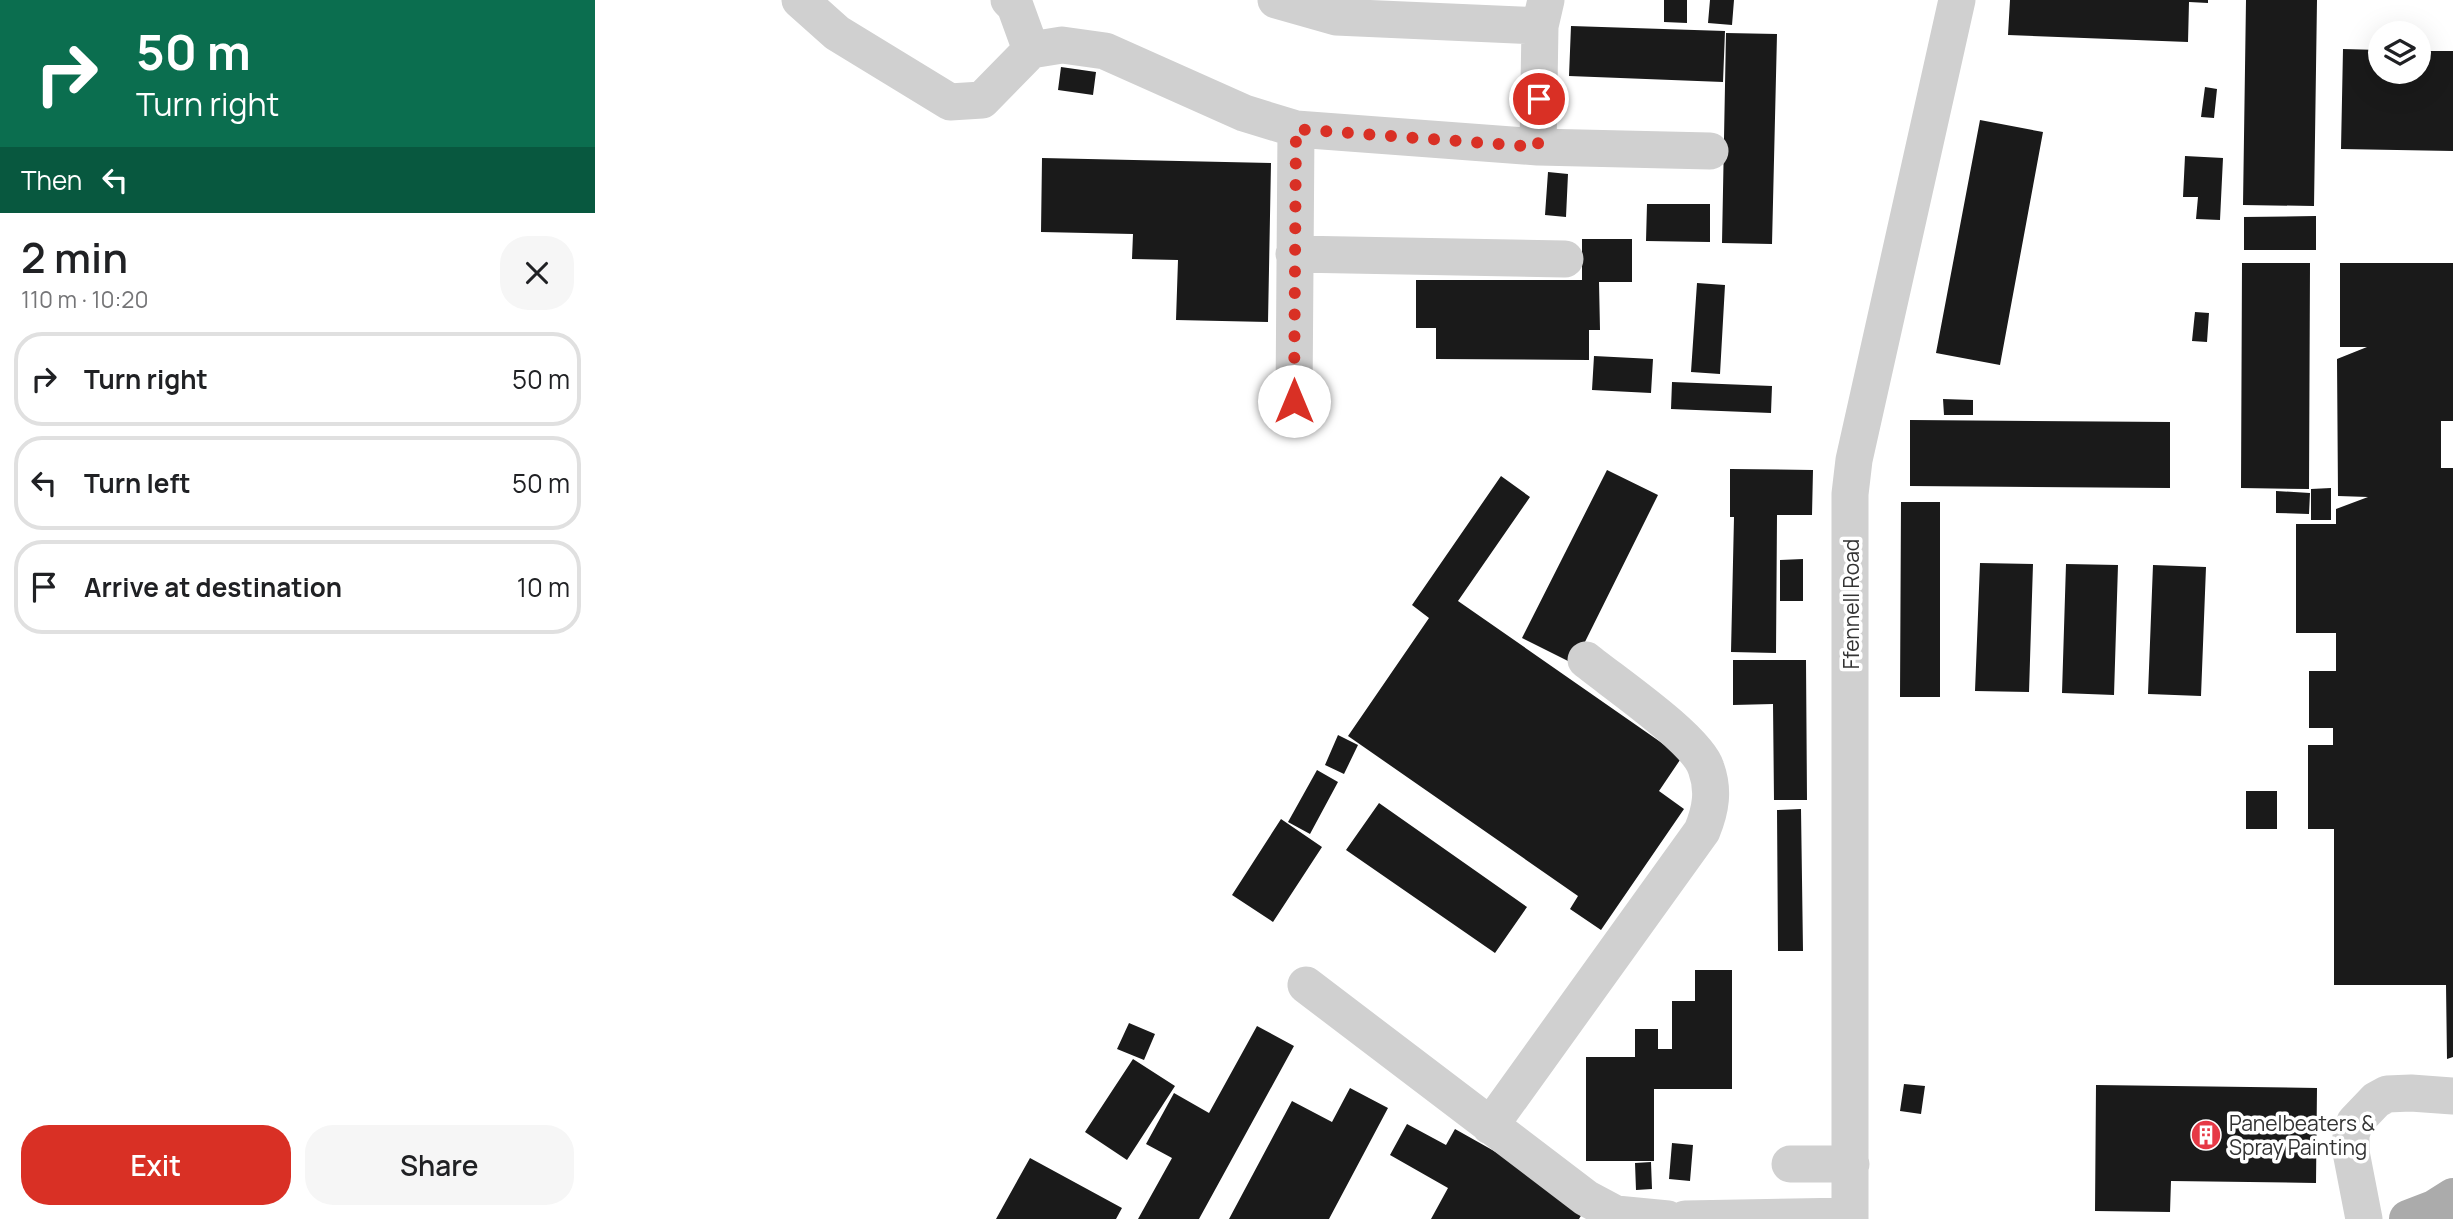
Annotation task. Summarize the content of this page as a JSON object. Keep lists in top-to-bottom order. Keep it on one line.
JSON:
{"streets":{"street":["Ffennell Road"]},"places":{"building":["Panelbeaters & Spray Painting"]},"page":{"turn":["50 m","Turn right"],"then":"Then","heading":["2 min","110 m · 10:20"],"list":[{"name":"Turn right","value":"50 m"},{"name":"Turn left","value":"50 m"},{"name":"Arrive at destination","value":"10 m"}],"buttons":["Exit","Share"]}}
